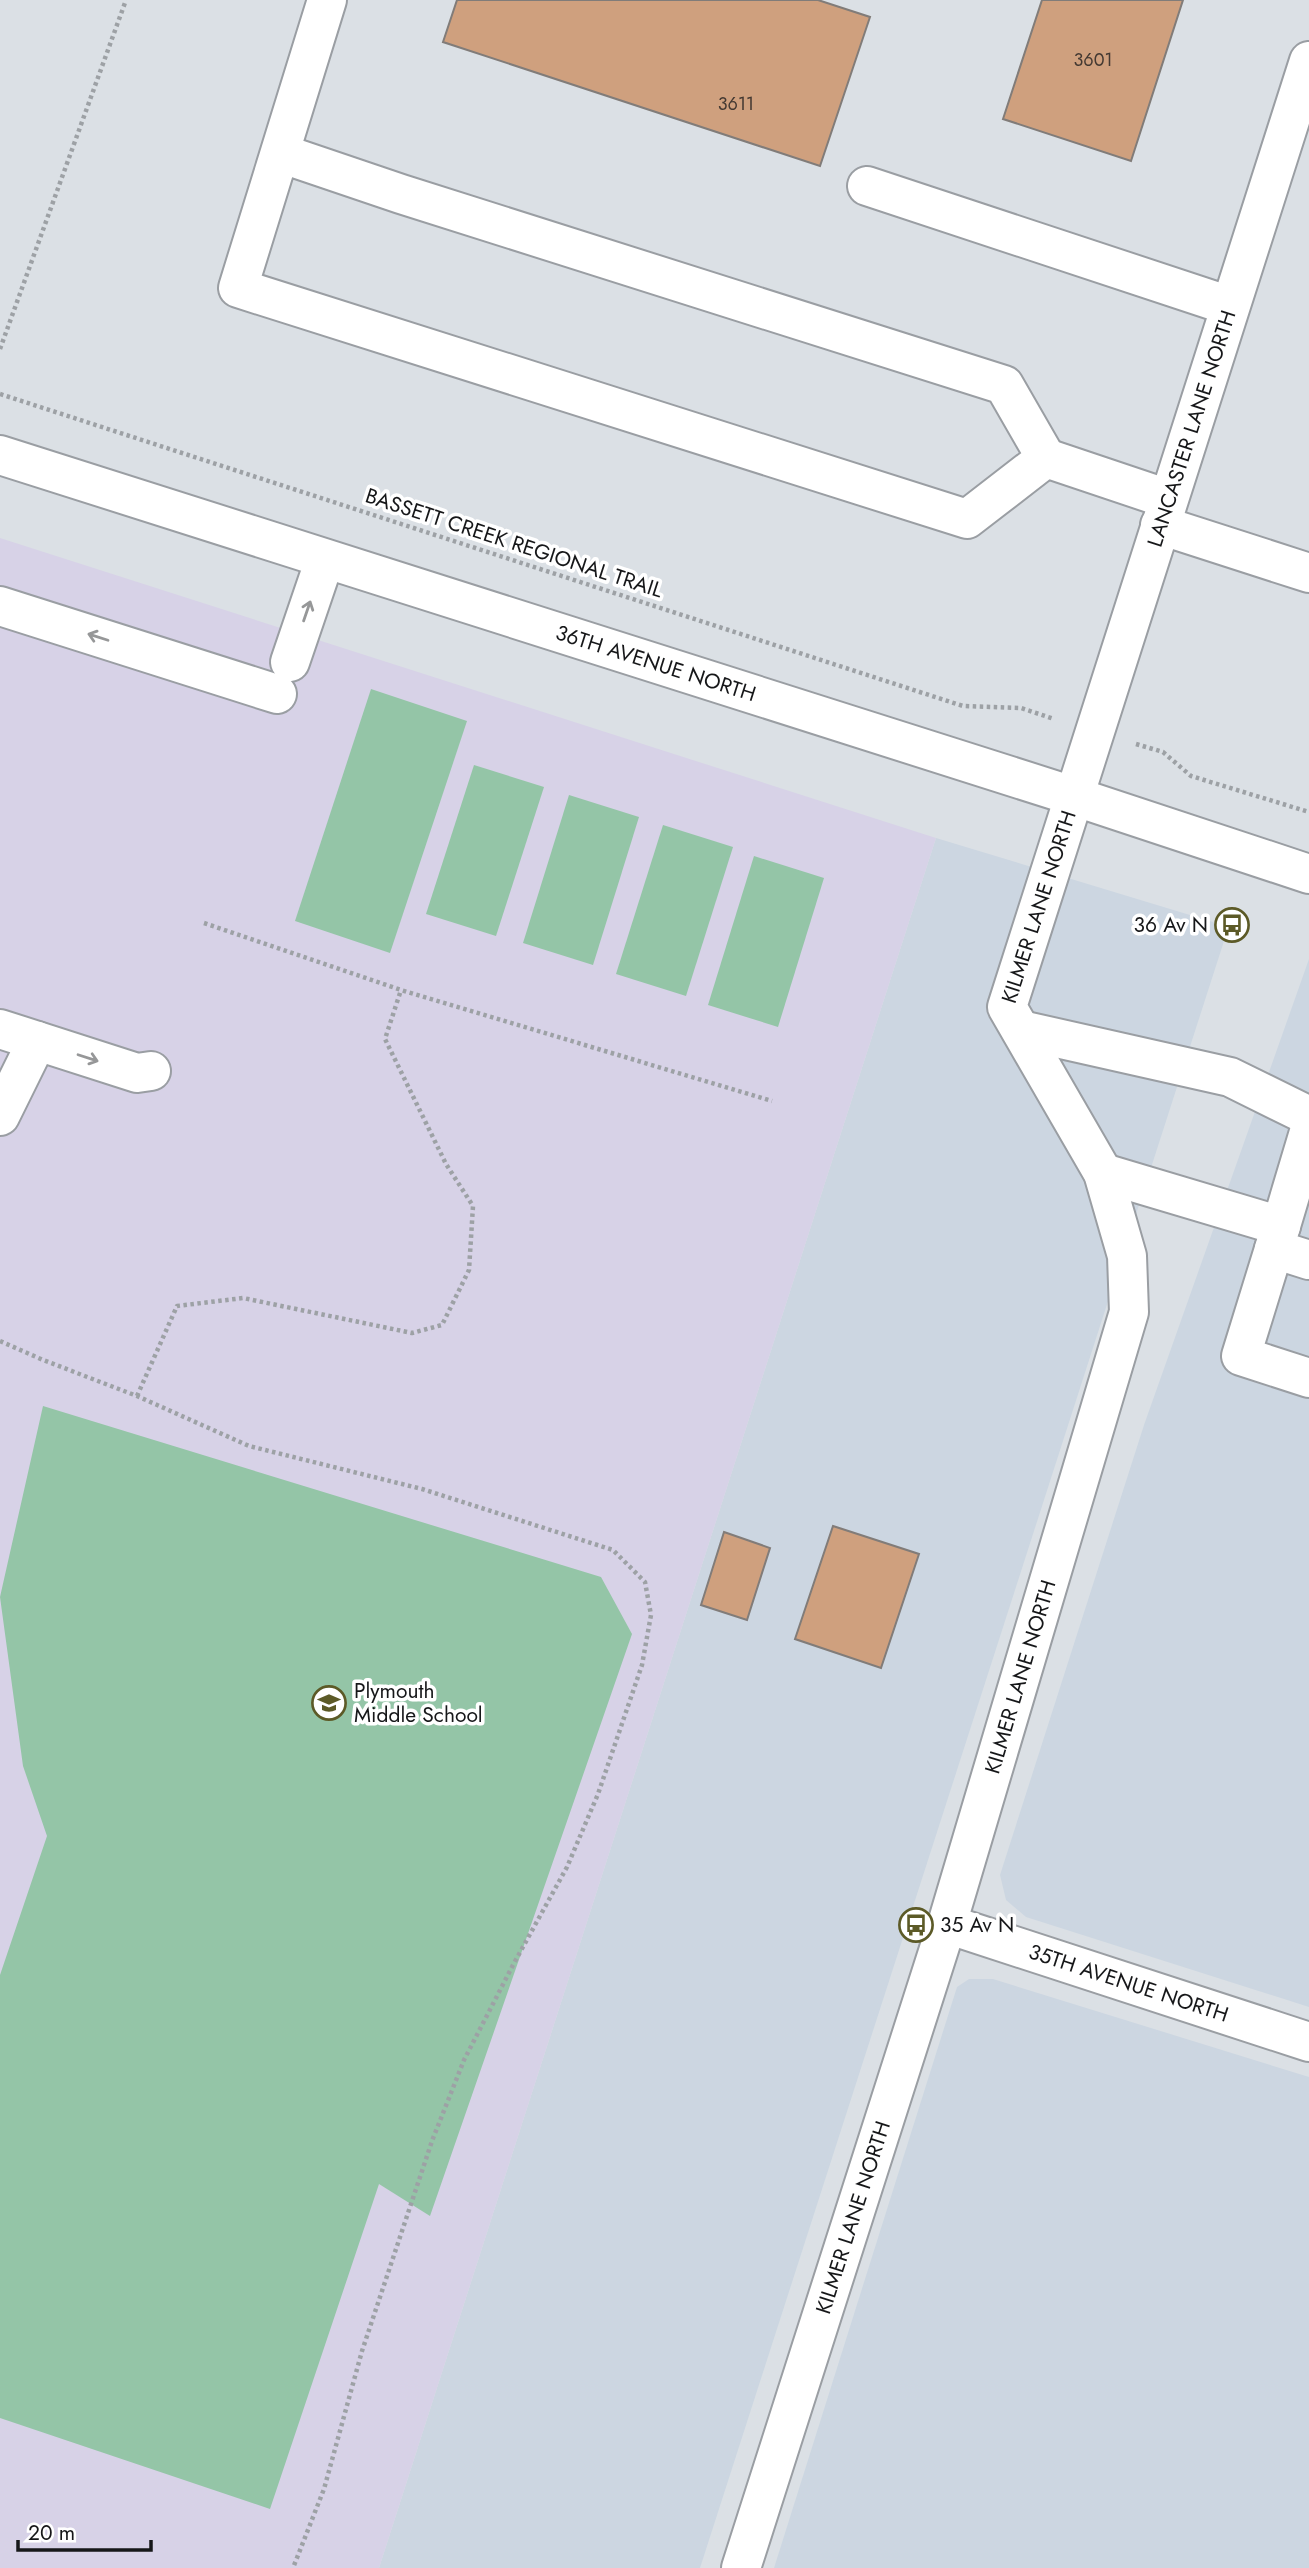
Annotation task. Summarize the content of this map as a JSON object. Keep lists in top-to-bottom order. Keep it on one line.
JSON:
{"streets":{"street":["LANCASTER LANE NORTH","36TH AVENUE NORTH","KILMER LANE NORTH","35TH AVENUE NORTH"],"path":["BASSETT CREEK REGIONAL TRAIL"]},"crossings":[["LANCASTER LANE NORTH","36TH AVENUE NORTH"],["LANCASTER LANE NORTH","KILMER LANE NORTH"],["36TH AVENUE NORTH","KILMER LANE NORTH"],["KILMER LANE NORTH","35TH AVENUE NORTH"]],"places":{"bus stop":["36 Av N","35 Av N"],"school or university":["Plymouth Middle School"]},"house_numbers":["3601","3611"],"scale_bar":"20 m"}
